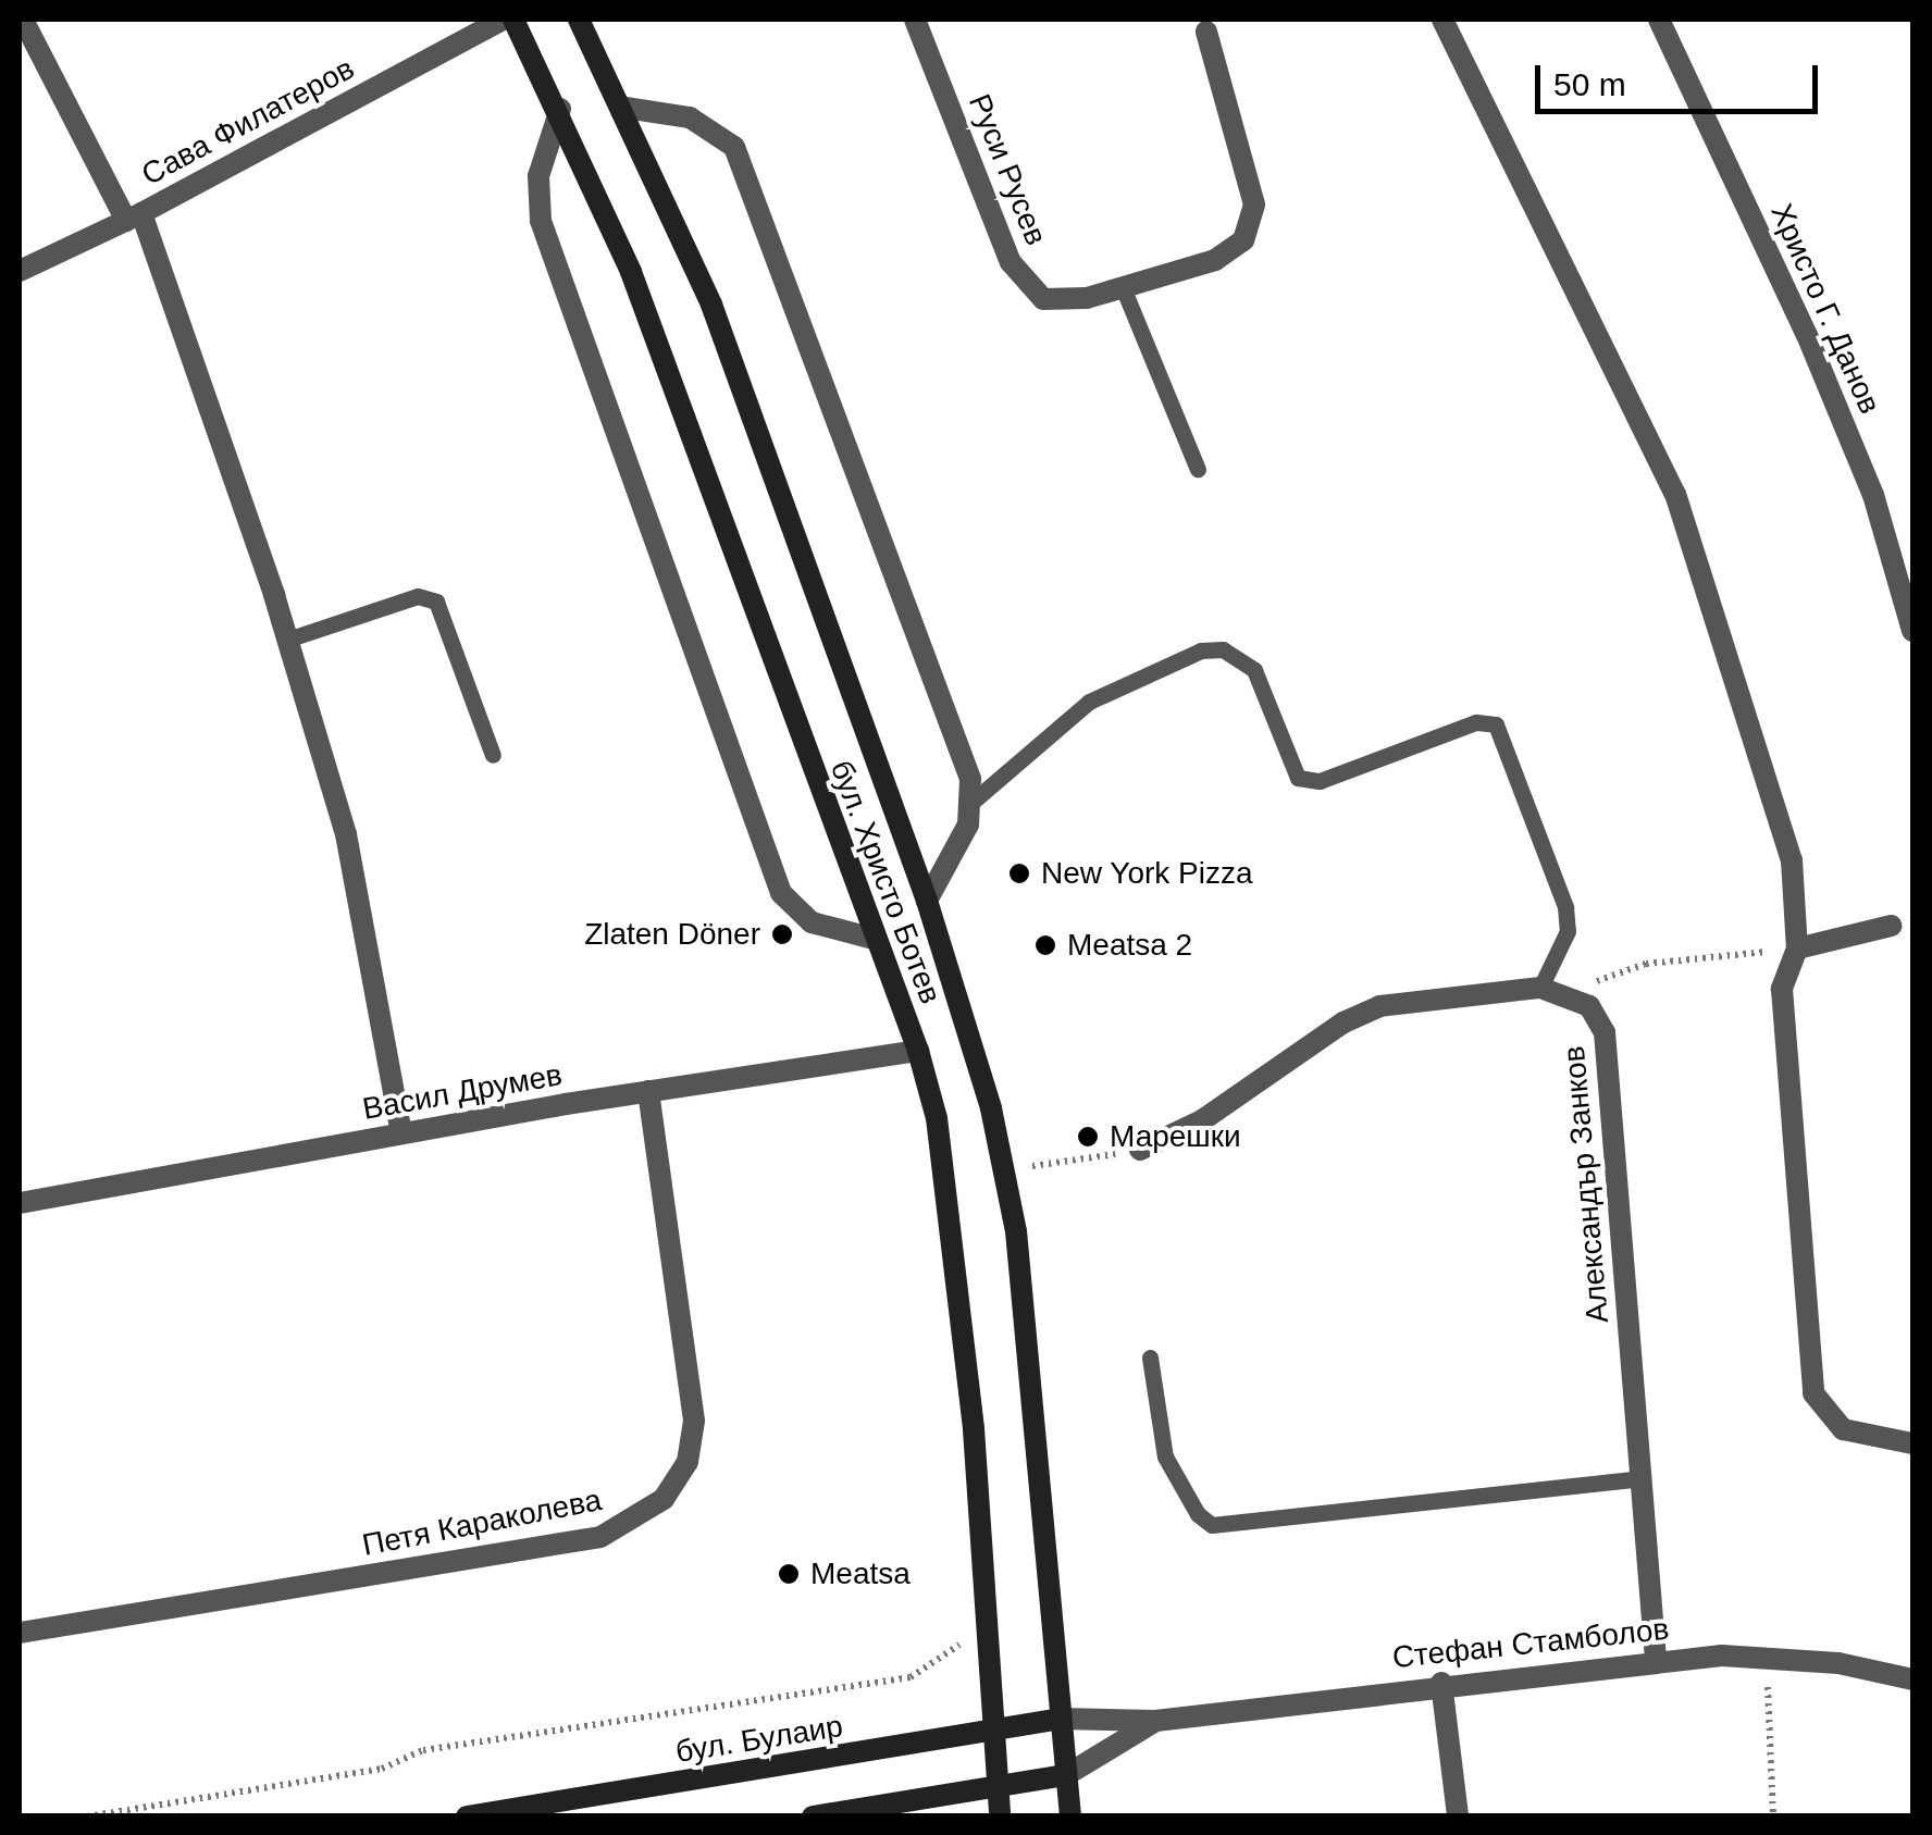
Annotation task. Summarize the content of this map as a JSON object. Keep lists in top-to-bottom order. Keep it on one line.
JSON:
{"streets":{"main road":["бул. Христо Ботев","бул. Булаир"],"street":["Сава Филатеров","Руси Русев","Христо Г. Данов","Васил Друмев","Александър Занков","Петя Караколева","Стефан Стамболов"]},"crossings":[["бул. Христо Ботев","Васил Друмев"],["бул. Христо Ботев","Стефан Стамболов"],["бул. Христо Ботев","бул. Булаир"],["Васил Друмев","Петя Караколева"],["Александър Занков","Стефан Стамболов"],["Стефан Стамболов","бул. Булаир"]],"places":["New York Pizza","Zlaten Döner","Meatsa 2","Марешки","Meatsa"],"scale_bar":"50 m"}
